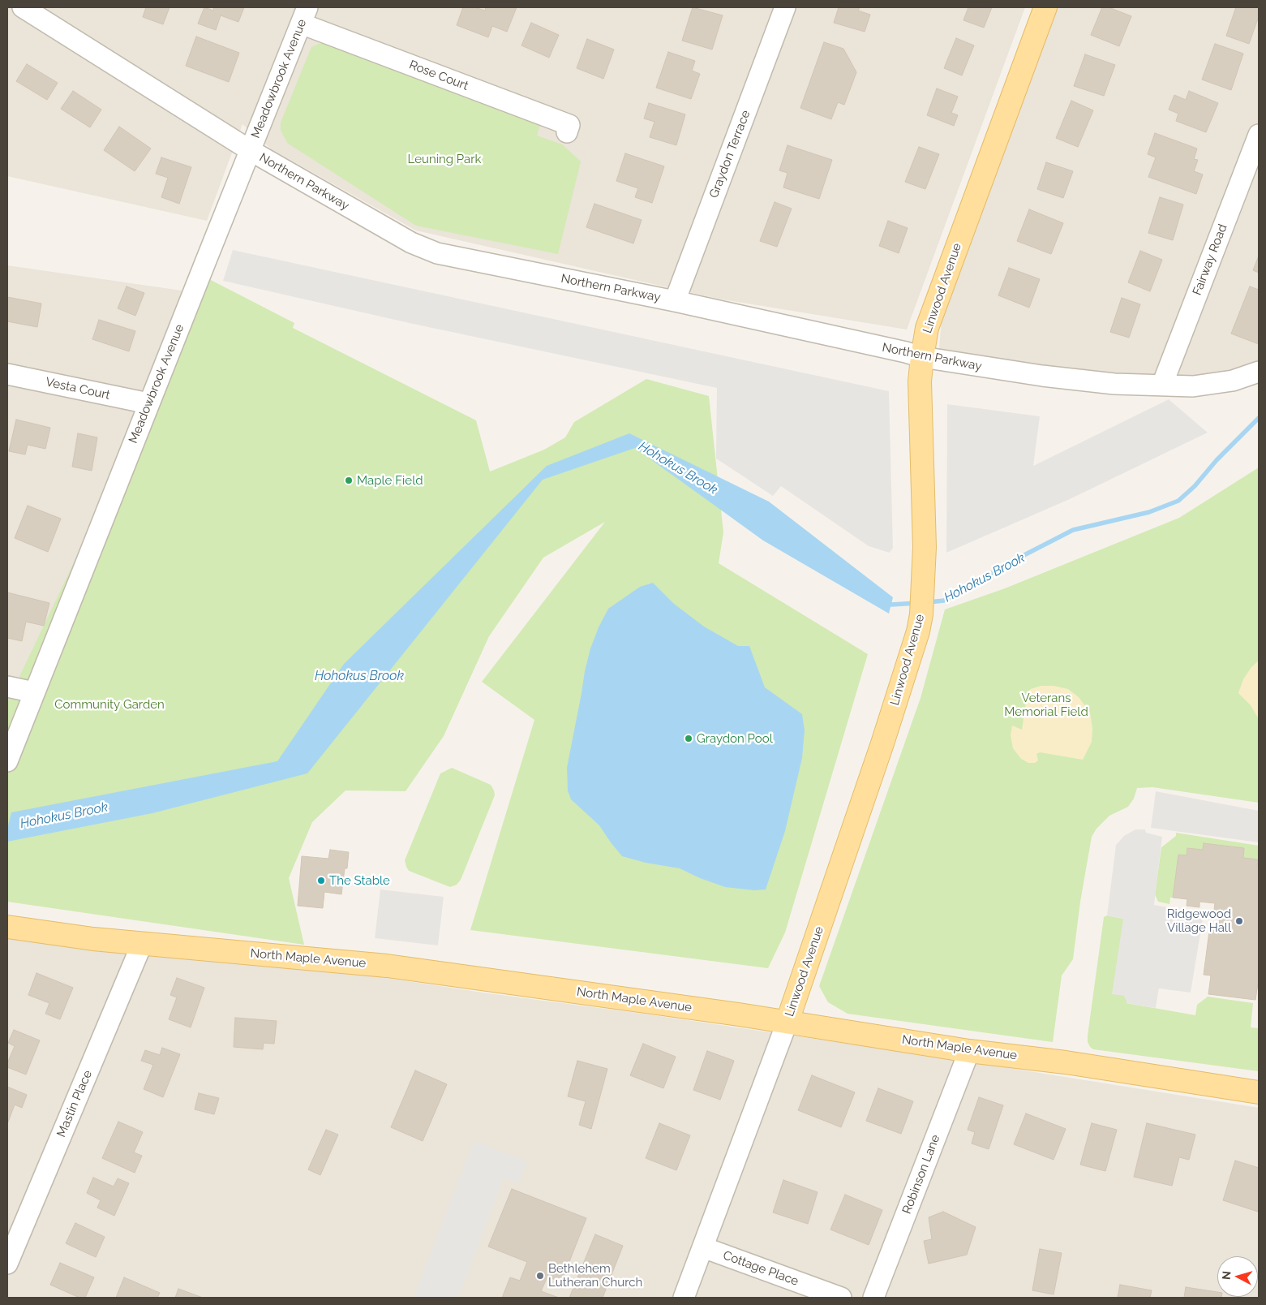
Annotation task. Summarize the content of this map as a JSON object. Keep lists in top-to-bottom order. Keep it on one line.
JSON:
{"streets":{"main road":["Linwood Avenue","North Maple Avenue"],"street":["Rose Court","Meadowbrook Avenue","Graydon Terrace","Northern Parkway","Fairway Road","Vesta Court","Mastin Place","Robinson Lane","Cottage Place"]},"crossings":[["Rose Court","Meadowbrook Avenue"],["Meadowbrook Avenue","Northern Parkway"],["Meadowbrook Avenue","Vesta Court"],["Graydon Terrace","Northern Parkway"],["Northern Parkway","Fairway Road"],["Northern Parkway","Linwood Avenue"],["Linwood Avenue","North Maple Avenue"],["Linwood Avenue","Cottage Place"],["North Maple Avenue","Mastin Place"],["North Maple Avenue","Robinson Lane"]],"water":["Hohokus Brook"],"parks":["Leuning Park","Veterans Memorial Field","Community Garden"],"places":["Maple Field","Graydon Pool","The Stable","Ridgewood Village Hall","Bethlehem Lutheran Church"],"north":"left"}
